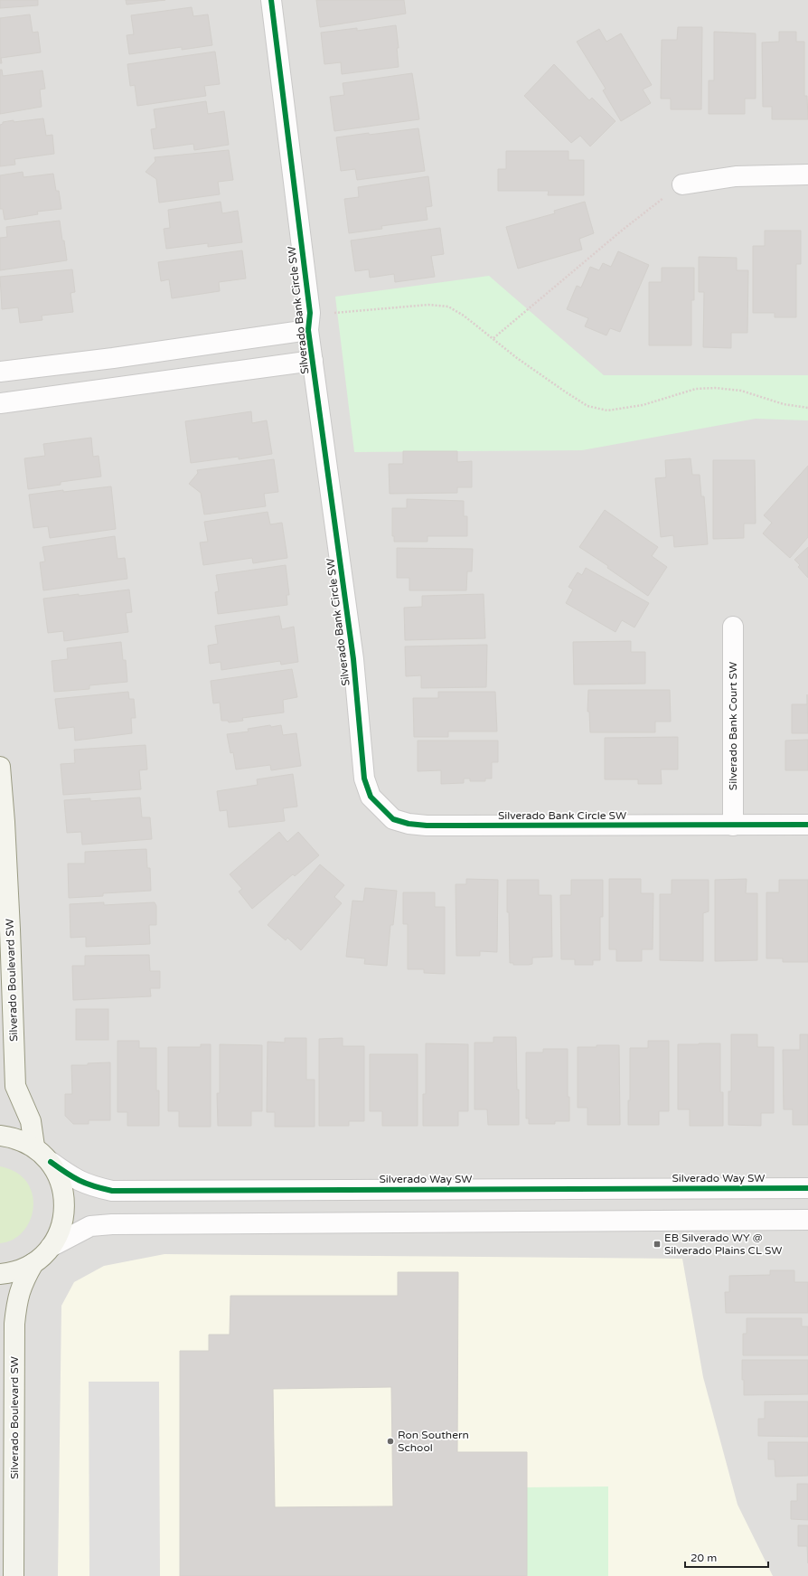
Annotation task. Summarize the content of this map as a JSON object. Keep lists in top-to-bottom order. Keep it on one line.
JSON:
{"streets":{"street":["Silverado Bank Circle SW","Silverado Bank Court SW","Silverado Boulevard SW","Silverado Way SW"]},"crossings":[["Silverado Bank Circle SW","Silverado Bank Court SW"]],"places":{"transit":["EB Silverado WY @ Silverado Plains CL SW"],"other":["Ron Southern School"]},"scale_bar":"20 m"}
